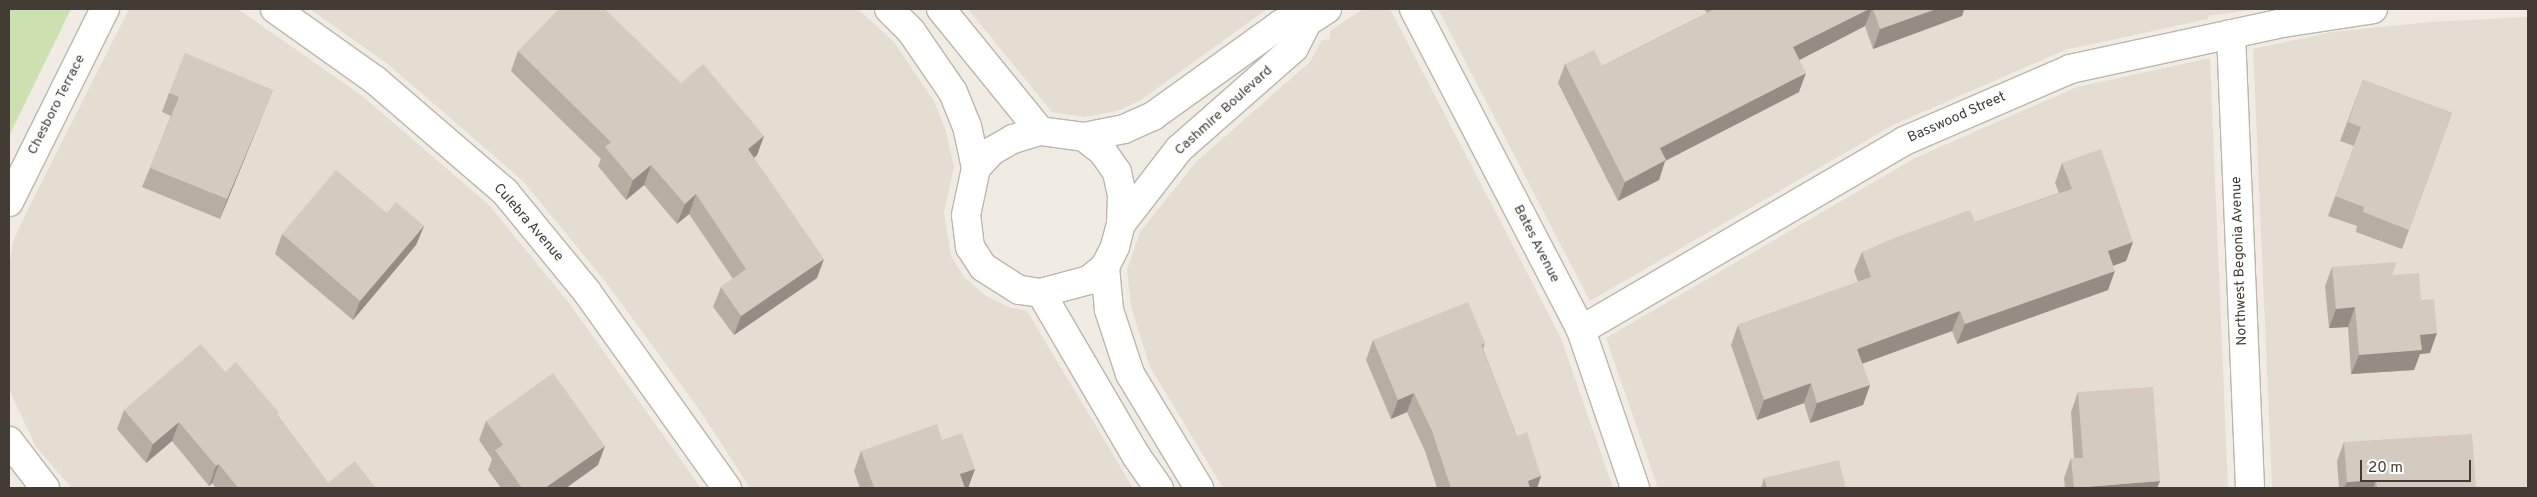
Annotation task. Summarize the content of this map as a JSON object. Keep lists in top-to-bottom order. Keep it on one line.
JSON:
{"streets":{"street":["Chesboro Terrace","Cashmire Boulevard","Basswood Street","Culebra Avenue","Bates Avenue","Northwest Begonia Avenue"]},"crossings":[["Basswood Street","Bates Avenue"],["Basswood Street","Northwest Begonia Avenue"]],"scale_bar":"20 m"}
